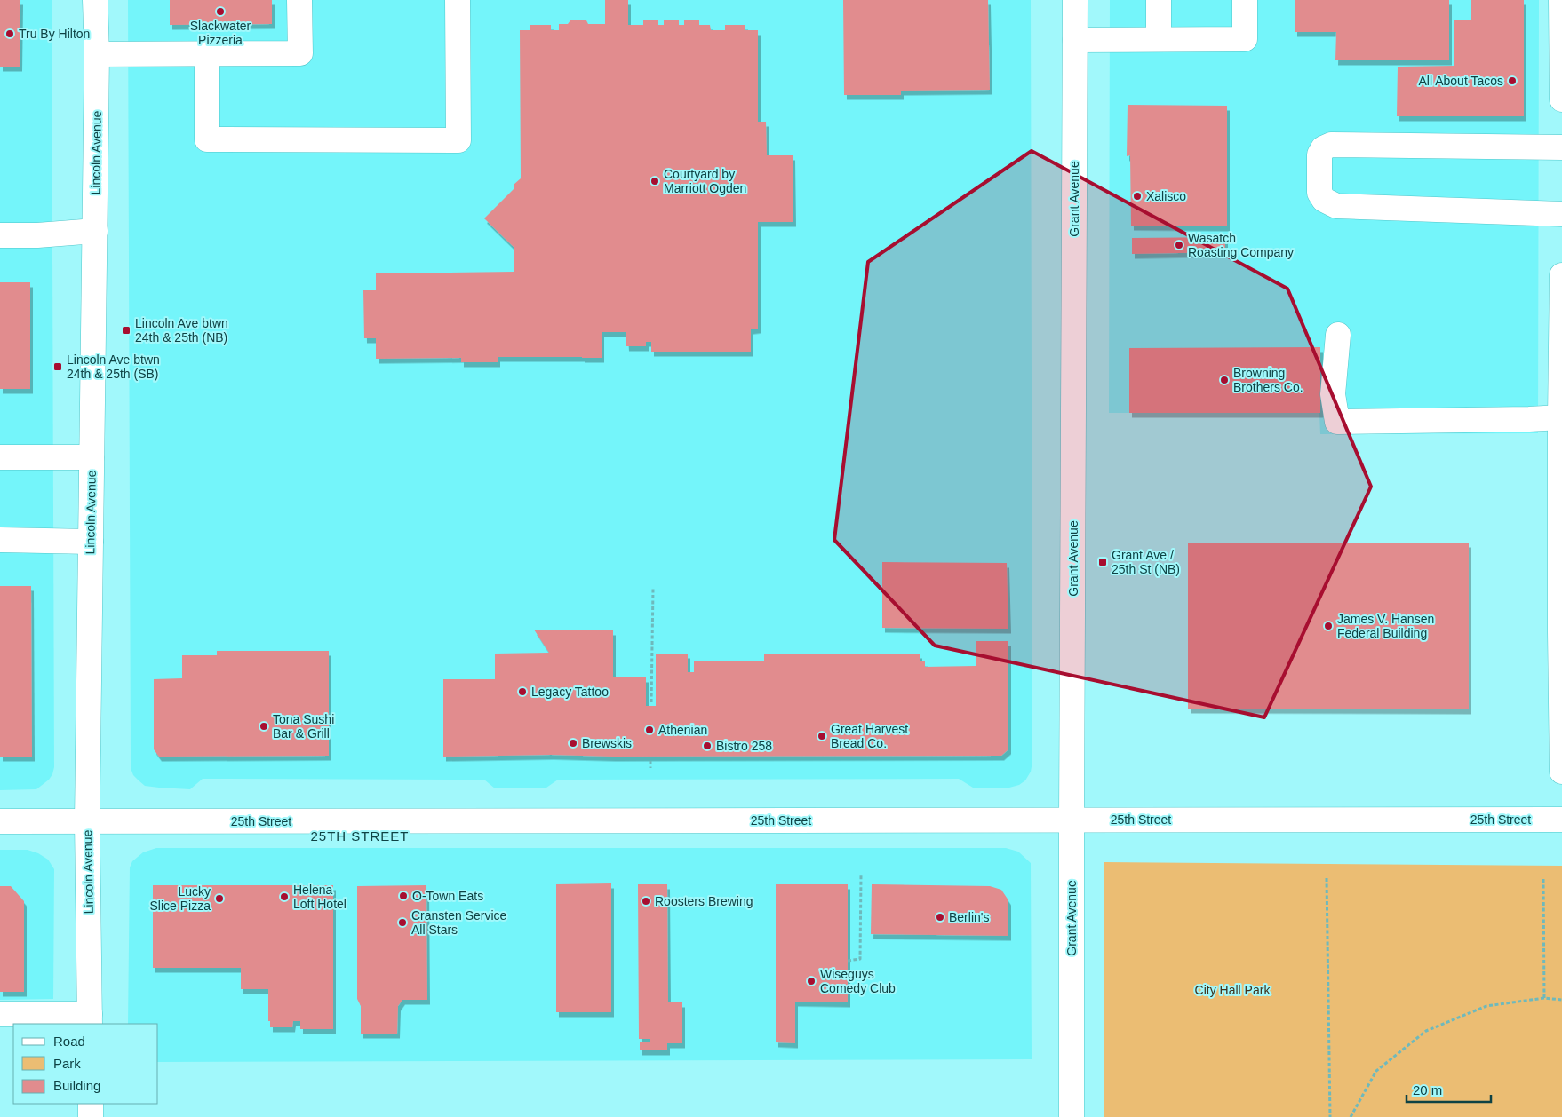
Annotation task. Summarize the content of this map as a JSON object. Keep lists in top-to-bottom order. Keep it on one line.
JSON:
{"streets":{"street":["Lincoln Avenue","Grant Avenue","25th Street"]},"crossings":[["Lincoln Avenue","25th Street"],["Grant Avenue","25th Street"]],"districts":["25TH STREET"],"parks":["City Hall Park"],"places":{"other":["Slackwater Pizzeria","Tru By Hilton","All About Tacos","Courtyard by Marriott Ogden","Xalisco","Wasatch Roasting Company","Browning Brothers Co.","James V. Hansen Federal Building","Legacy Tattoo","Tona Sushi Bar & Grill","Athenian","Great Harvest Bread Co.","Brewskis","Bistro 258","O-Town Eats","Helena Loft Hotel","Lucky Slice Pizza","Roosters Brewing","Berlin's","Cransten Service All Stars","Wiseguys Comedy Club"],"transit":["Lincoln Ave btwn 24th & 25th (NB)","Lincoln Ave btwn 24th & 25th (SB)","Grant Ave / 25th St (NB)"]},"legend":["Road","Park","Building"],"scale_bar":"20 m"}
